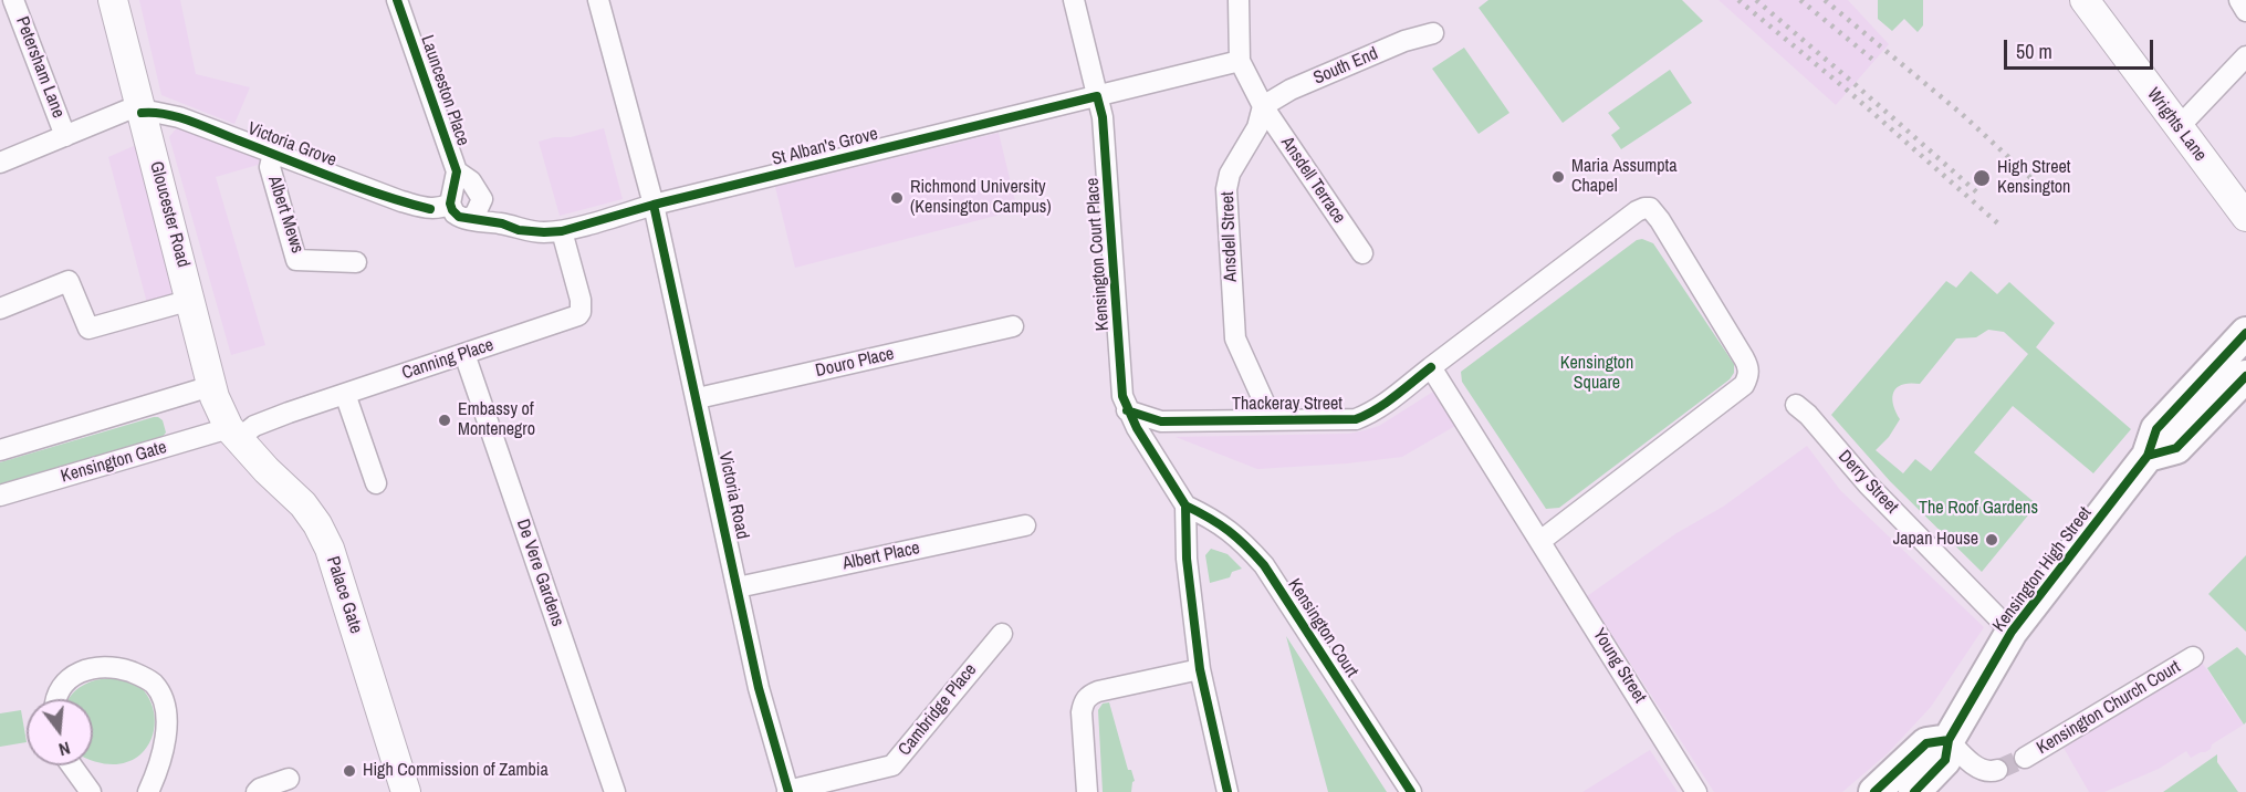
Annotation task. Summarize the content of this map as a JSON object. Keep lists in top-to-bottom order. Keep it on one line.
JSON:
{"streets":{"main road":["Wrights Lane","Gloucester Road","Kensington High Street","Palace Gate"],"street":["South End","Petersham Lane","Launceston Place","Victoria Grove","St Alban's Grove","Ansdell Terrace","Albert Mews","Ansdell Street","Kensington Court Place","Canning Place","Douro Place","Thackeray Street","Kensington Gate","Derry Street","Victoria Road","Albert Place","De Vere Gardens","Kensington Court","Young Street","Kensington Church Court","Cambridge Place"]},"crossings":[["South End","Ansdell Terrace"],["South End","Ansdell Street"],["Launceston Place","Victoria Grove"],["Victoria Grove","Gloucester Road"],["Victoria Grove","Albert Mews"],["St Alban's Grove","Kensington Court Place"],["St Alban's Grove","Canning Place"],["St Alban's Grove","Victoria Road"],["Ansdell Terrace","Ansdell Street"],["Gloucester Road","Canning Place"],["Gloucester Road","Kensington Gate"],["Gloucester Road","Palace Gate"],["Ansdell Street","Thackeray Street"],["Kensington Court Place","Thackeray Street"],["Canning Place","Kensington Gate"],["Canning Place","De Vere Gardens"],["Canning Place","Palace Gate"],["Douro Place","Victoria Road"],["Kensington Gate","Palace Gate"],["Derry Street","Kensington High Street"],["Victoria Road","Albert Place"],["Victoria Road","Cambridge Place"]],"parks":["Kensington Square","The Roof Gardens"],"places":["Maria Assumpta Chapel","High Street Kensington","Richmond University (Kensington Campus)","Embassy of Montenegro","Japan House","High Commission of Zambia"],"scale_bar":"50 m","north":"bottom"}
